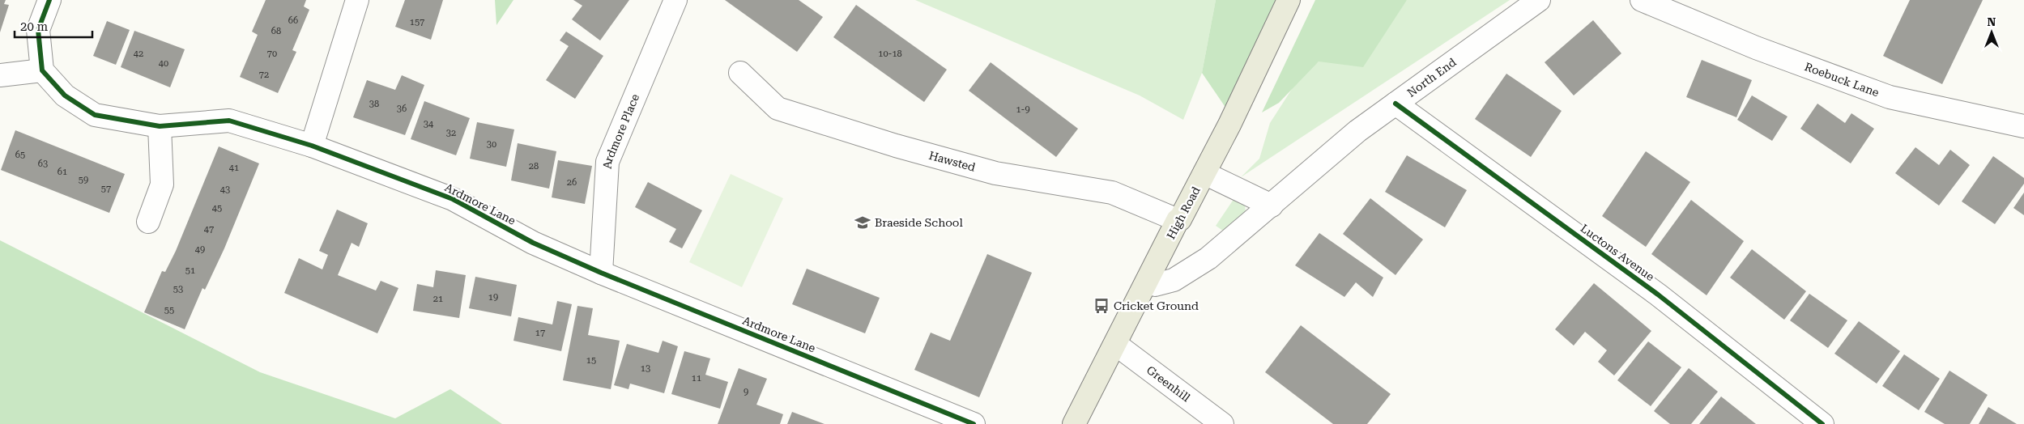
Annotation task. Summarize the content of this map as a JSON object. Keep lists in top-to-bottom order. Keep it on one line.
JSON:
{"streets":{"main road":["High Road"],"street":["North End","Roebuck Lane","Ardmore Place","Hawsted","Ardmore Lane","Luctons Avenue","Greenhill"]},"crossings":[["North End","High Road"],["North End","Luctons Avenue"],["Ardmore Place","Ardmore Lane"],["Hawsted","High Road"],["High Road","Greenhill"]],"places":{"school or university":["Braeside School"],"bus stop":["Cricket Ground"]},"house_numbers":["66","157","68","42","70","10-18","40","72","38","36","1-9","34","32","30","65","63","28","41","61","59","26","57","43","45","47","49","51","53","19","21","55","17","15","13","11","9"],"scale_bar":"20 m","north":"top"}
